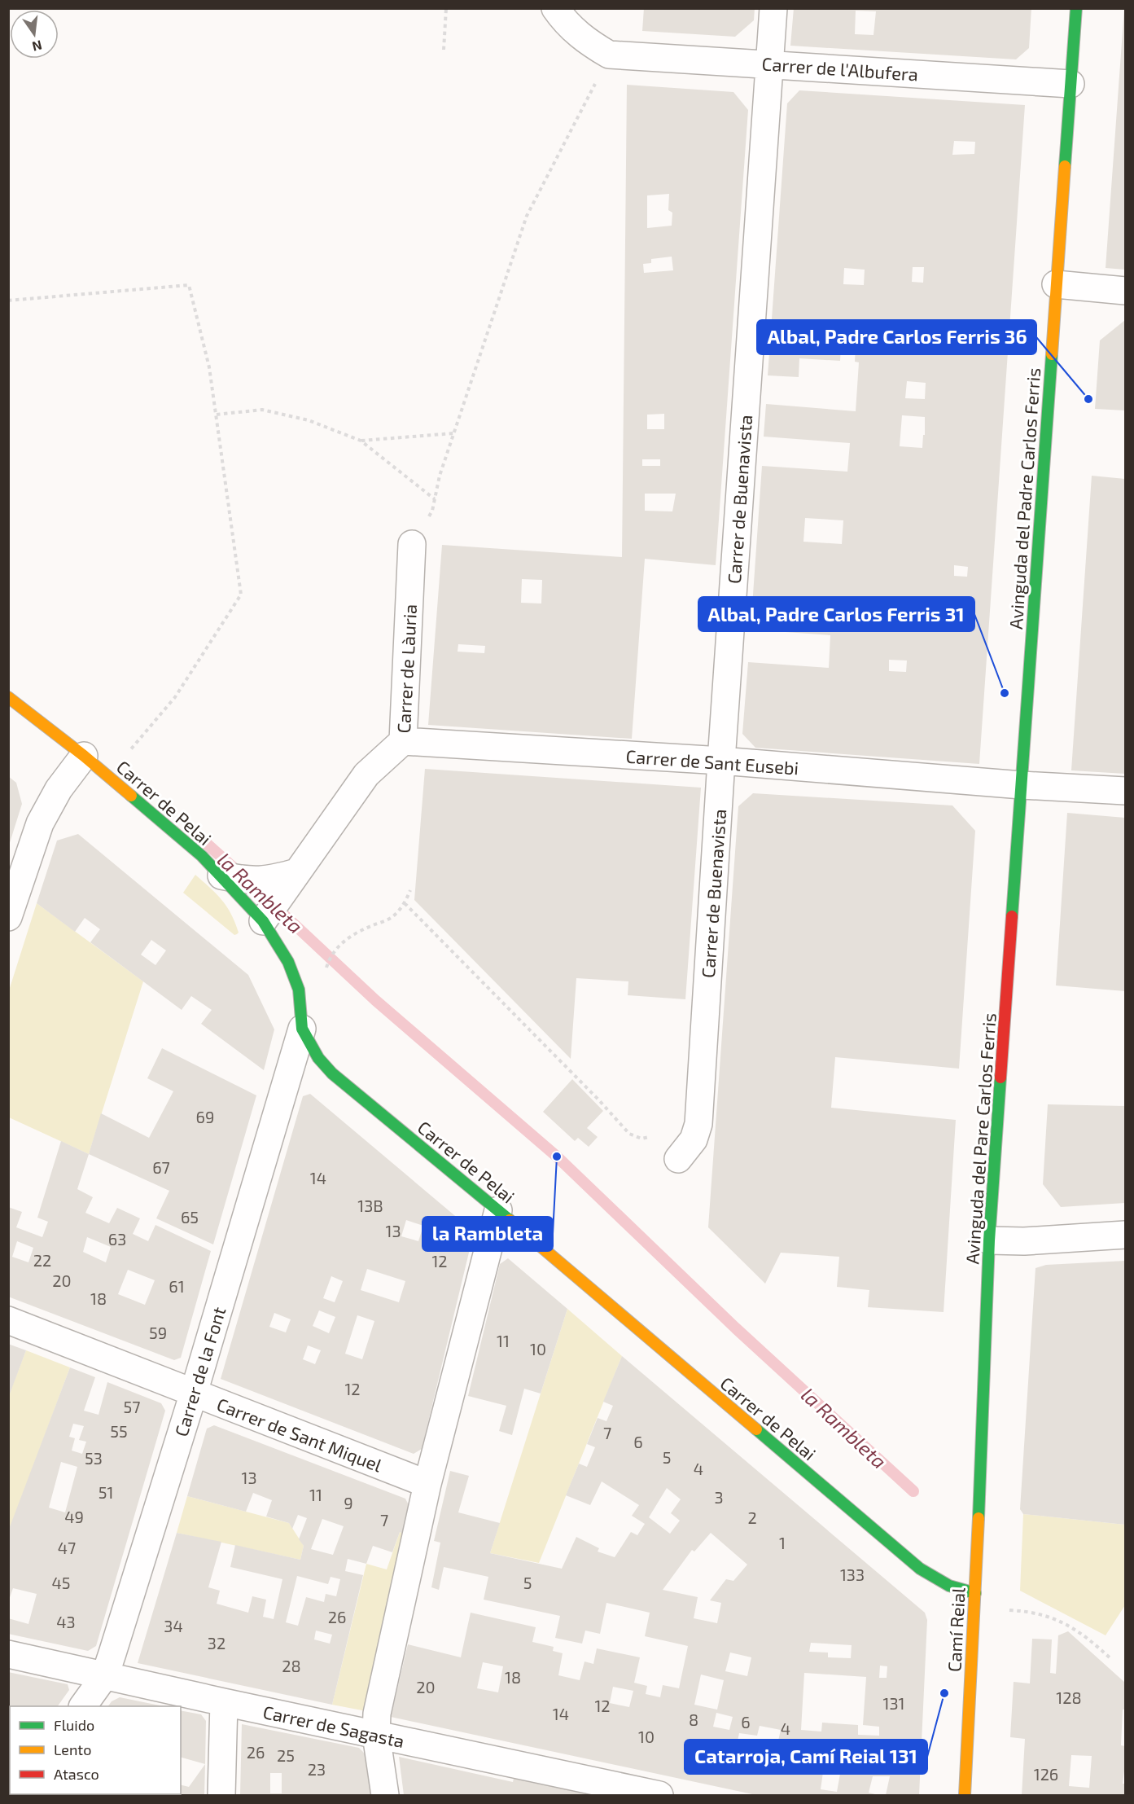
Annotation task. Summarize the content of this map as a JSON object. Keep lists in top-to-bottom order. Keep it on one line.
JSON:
{"streets":{"street":["Carrer de l'Albufera","Avinguda del Padre Carlos Ferris","Carrer de Buenavista","Carrer de Làuria","Carrer de Sant Eusebi","Carrer de Pelai","Avinguda del Pare Carlos Ferris","Carrer de la Font","Carrer de Sant Miquel","Camí Reial","Carrer de Sagasta"]},"crossings":[["Carrer de l'Albufera","Avinguda del Padre Carlos Ferris"],["Carrer de l'Albufera","Carrer de Buenavista"],["Avinguda del Padre Carlos Ferris","Carrer de Sant Eusebi"],["Avinguda del Padre Carlos Ferris","Avinguda del Pare Carlos Ferris"],["Carrer de Buenavista","Carrer de Sant Eusebi"],["Carrer de Làuria","Carrer de Sant Eusebi"],["Carrer de Làuria","Carrer de Pelai"],["Carrer de Sant Eusebi","Avinguda del Pare Carlos Ferris"],["Carrer de Pelai","Carrer de la Font"],["Carrer de Pelai","Camí Reial"],["Avinguda del Pare Carlos Ferris","Camí Reial"],["Carrer de la Font","Carrer de Sant Miquel"],["Carrer de la Font","Carrer de Sagasta"]],"water":["la Rambleta"],"places":["Albal, Padre Carlos Ferris 36","Albal, Padre Carlos Ferris 31","la Rambleta","Catarroja, Camí Reial 131"],"house_numbers":["69","67","14","13B","65","13","63","22","12","20","61","18","59","11","10","12","57","55","7","6","5","53","4","13","51","11","3","9","49","2","7","1","47","133","45","5","26","43","34","32","28","18","20","128","131","12","14","8","6","4","10","26","25","23","126"],"legend":["Fluido","Lento","Atasco"],"north":"bottom"}
